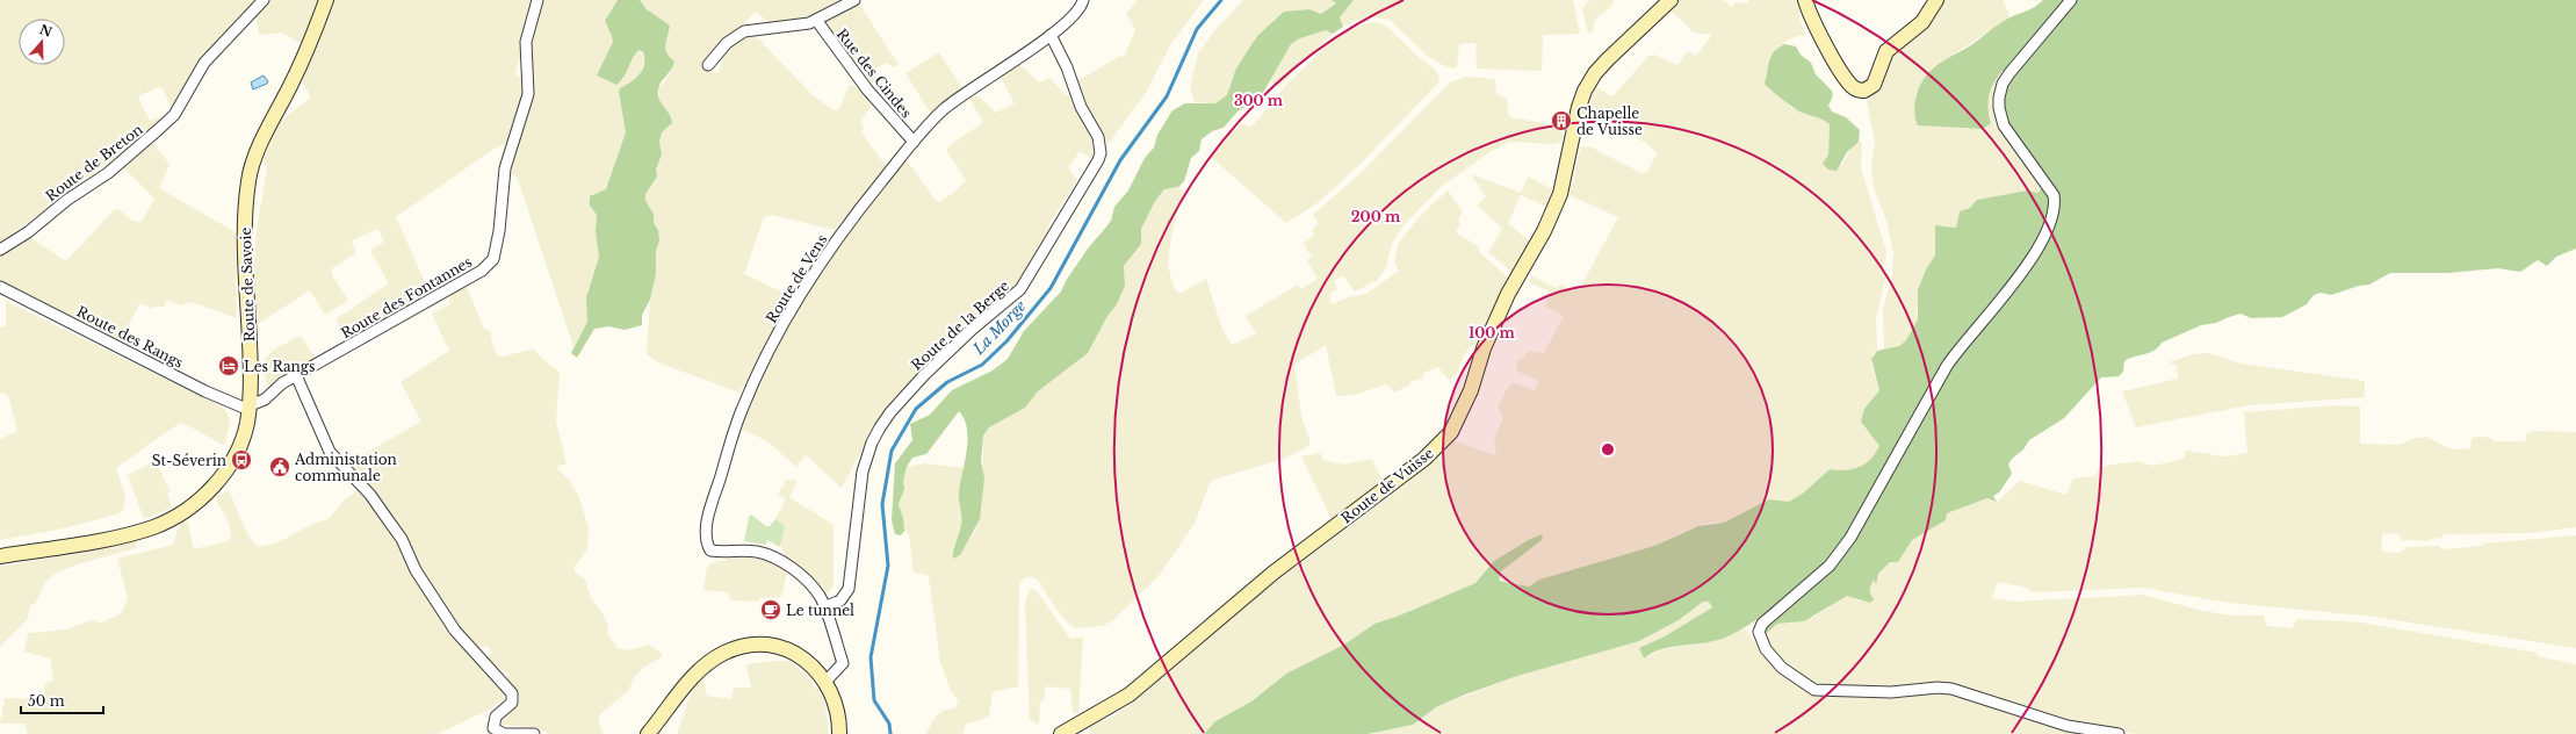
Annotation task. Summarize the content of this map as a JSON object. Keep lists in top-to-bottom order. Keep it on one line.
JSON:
{"streets":{"street":["Rue des Cindes","Route de Breton","Route de Vens","Route de Savoie","Route des Fontannes","Route de la Berge","Route des Rangs","Route de Vuisse"]},"crossings":[["Rue des Cindes","Route de Vens"],["Route de Vens","Route de la Berge"],["Route de Savoie","Route des Fontannes"],["Route de Savoie","Route des Rangs"],["Route des Fontannes","Route des Rangs"]],"water":["La Morge"],"places":{"building":["Chapelle de Vuisse"],"hotel":["Les Rangs"],"bus stop":["St-Séverin"],"public building":["Administation communale"],"cafe":["Le tunnel"]},"scale_bar":"50 m","north":"top","rings":["300 m","200 m","100 m"]}
